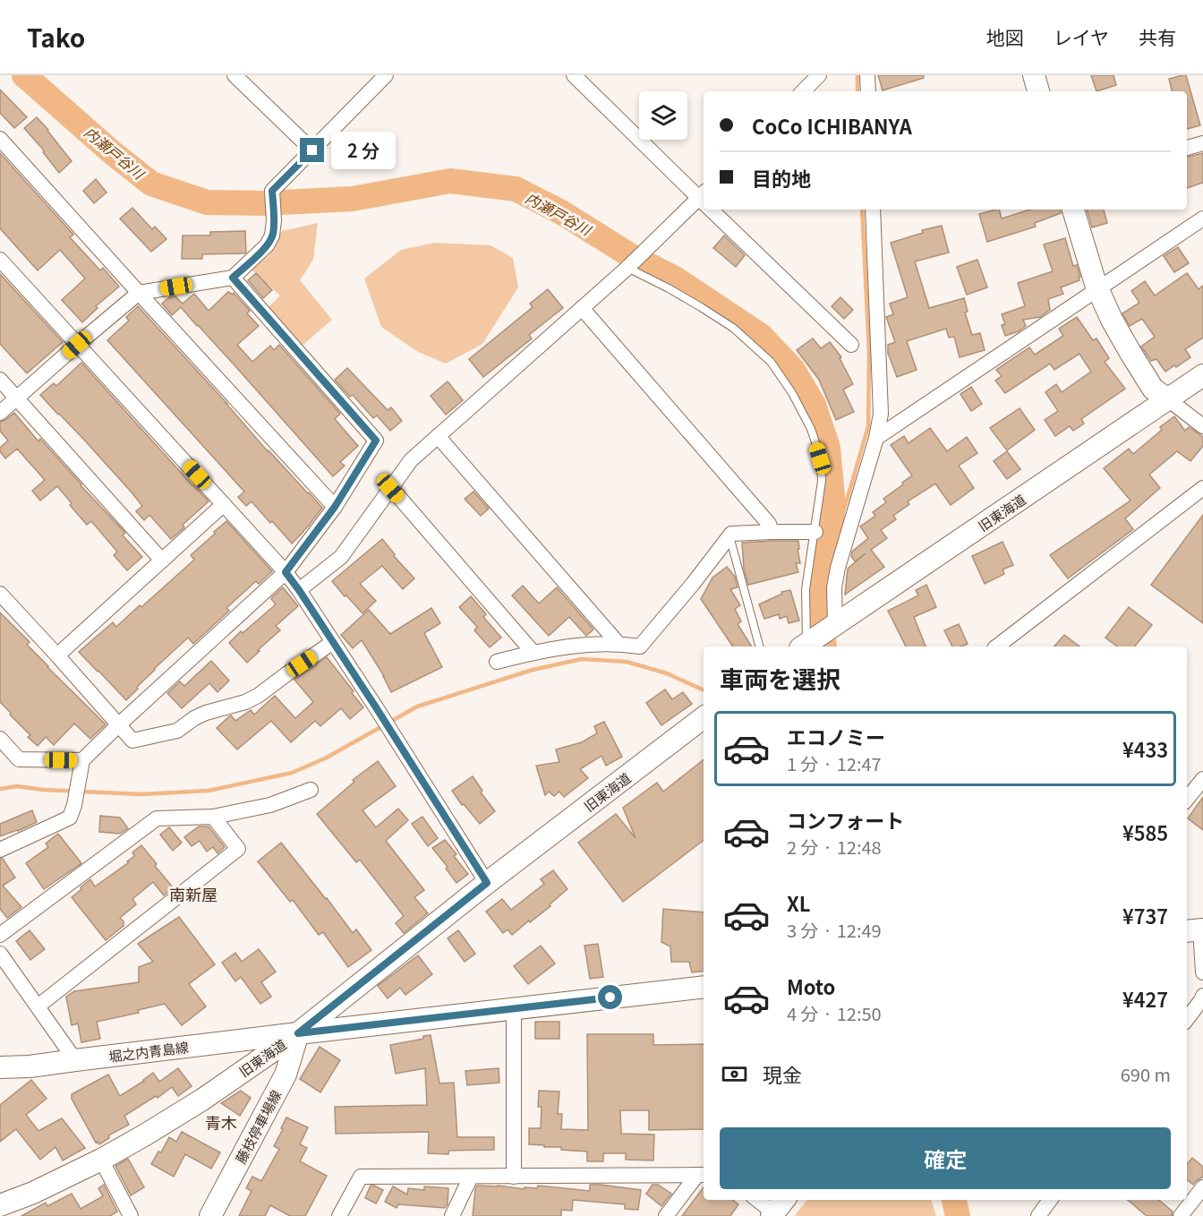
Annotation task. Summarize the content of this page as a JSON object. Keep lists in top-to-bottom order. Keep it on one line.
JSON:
{"streets":{"street":["旧東海道","堀之内青島線","藤枝停車場線"]},"crossings":[["旧東海道","堀之内青島線"],["旧東海道","藤枝停車場線"],["堀之内青島線","藤枝停車場線"]],"districts":["南新屋","青木"],"water":["内瀬戸谷川"],"page":{"header":"Tako","nav":["地図","レイヤ","共有"],"banner":["CoCo ICHIBANYA","目的地"],"bubble":"2 分","heading":"車両を選択","list":[{"name":"エコノミー","note":"1 分 · 12:47","value":"¥433"},{"name":"コンフォート","note":"2 分 · 12:48","value":"¥585"},{"name":"XL","note":"3 分 · 12:49","value":"¥737"},{"name":"Moto","note":"4 分 · 12:50","value":"¥427"}],"pay":["現金","690 m"],"buttons":"確定"}}
